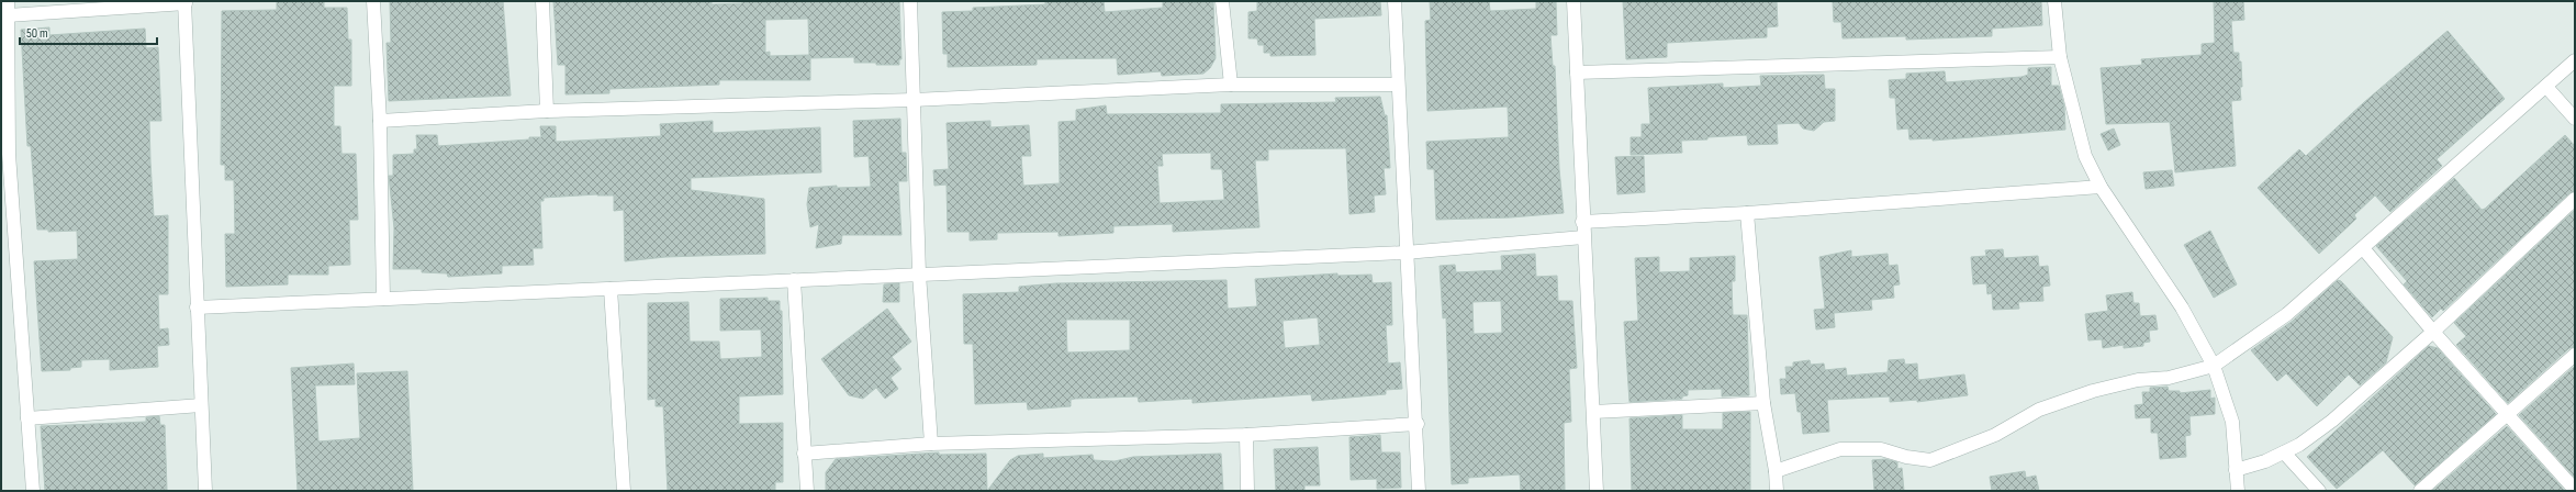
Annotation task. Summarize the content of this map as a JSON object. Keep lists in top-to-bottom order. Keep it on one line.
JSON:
{"scale_bar":"50 m"}
